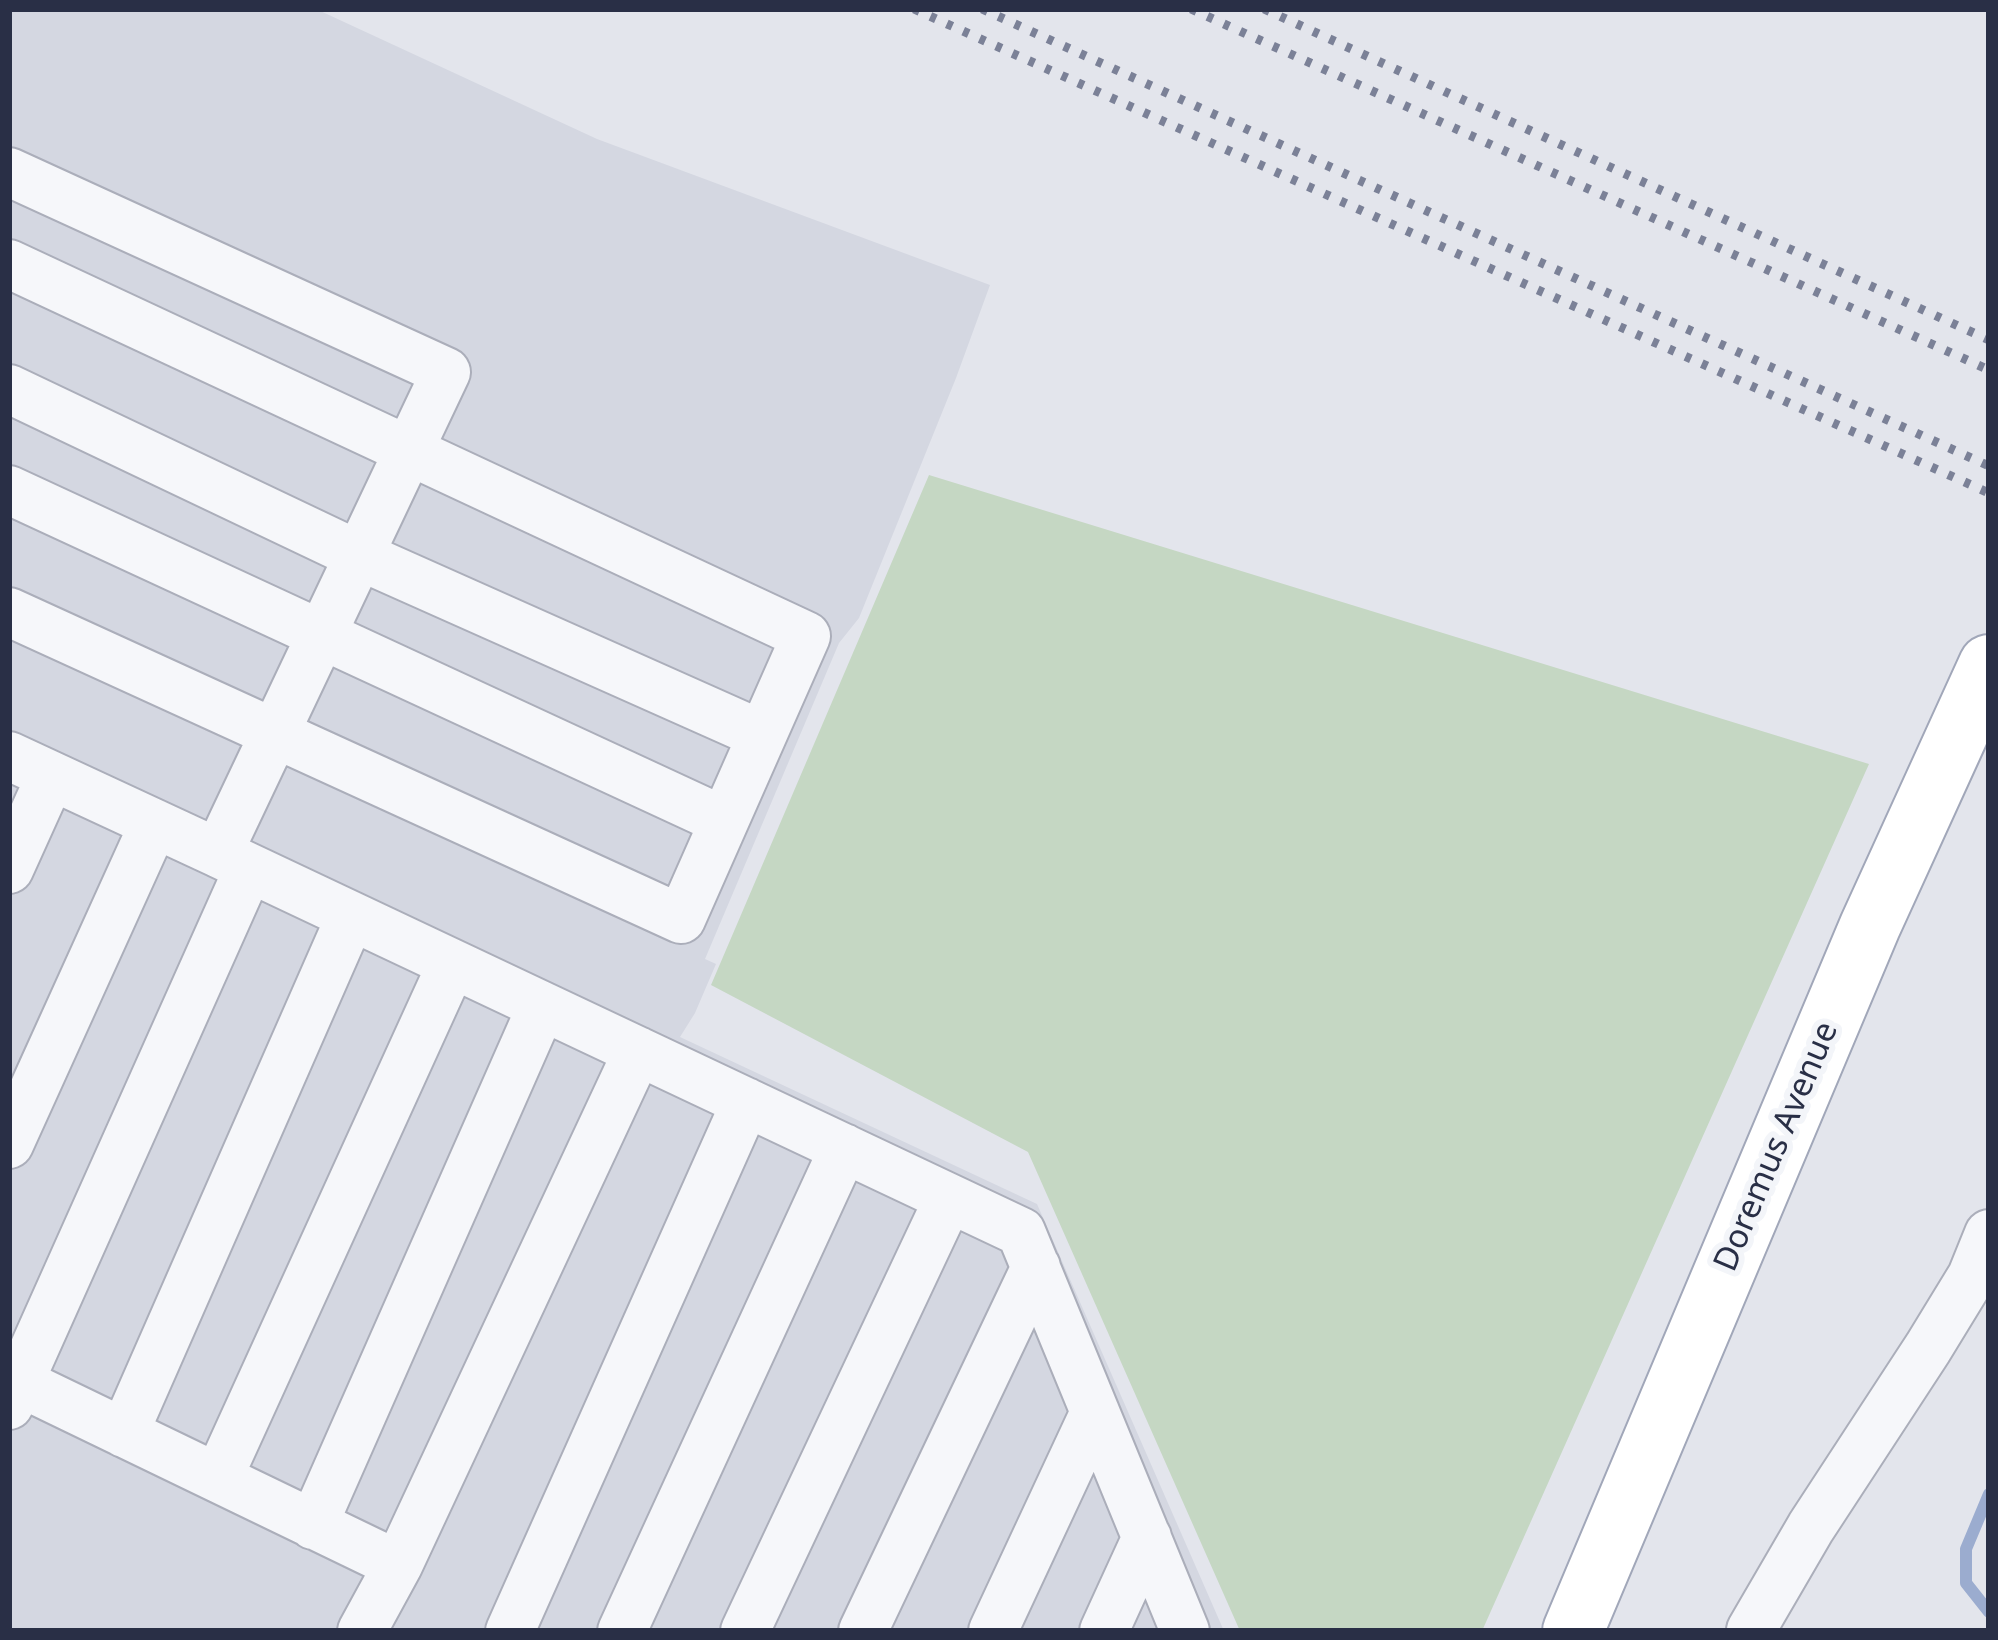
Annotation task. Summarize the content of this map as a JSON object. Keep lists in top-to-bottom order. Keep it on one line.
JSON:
{"streets":{"main road":["Doremus Avenue"]}}
